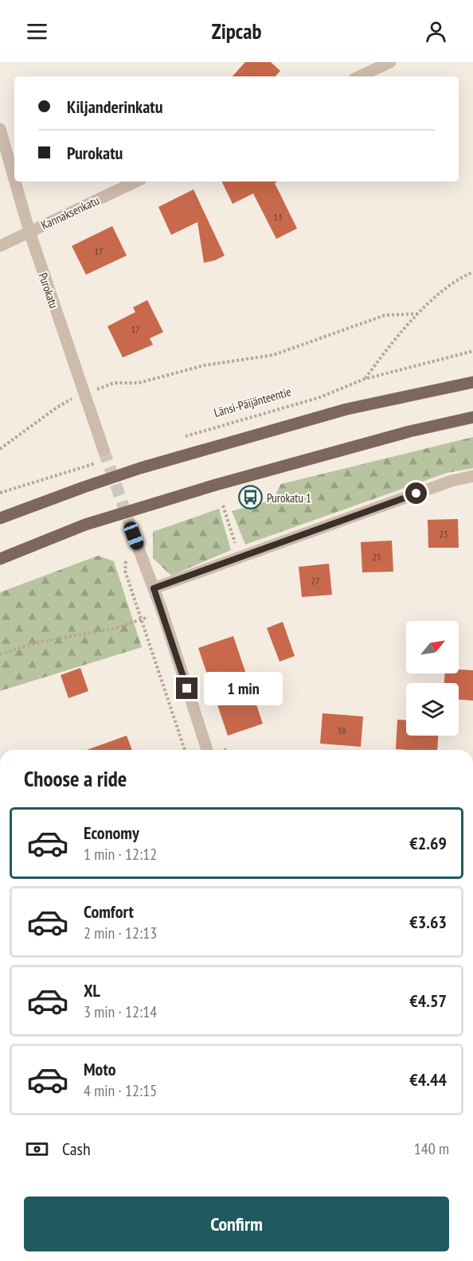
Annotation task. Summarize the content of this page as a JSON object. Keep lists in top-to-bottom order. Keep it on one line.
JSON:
{"streets":{"street":["Kannaksenkatu","Purokatu"],"path":["Länsi-Päijänteentie"]},"crossings":[["Kannaksenkatu","Purokatu"]],"places":{"bus stop":["Purokatu 1"]},"house_numbers":["13","17","17","23","25","27","38"],"north":"top right","page":{"header":"Zipcab","banner":["Kiljanderinkatu","Purokatu"],"bubble":"1 min","heading":"Choose a ride","list":[{"name":"Economy","note":"1 min · 12:12","value":"€2.69"},{"name":"Comfort","note":"2 min · 12:13","value":"€3.63"},{"name":"XL","note":"3 min · 12:14","value":"€4.57"},{"name":"Moto","note":"4 min · 12:15","value":"€4.44"}],"pay":["Cash","140 m"],"buttons":"Confirm"}}
